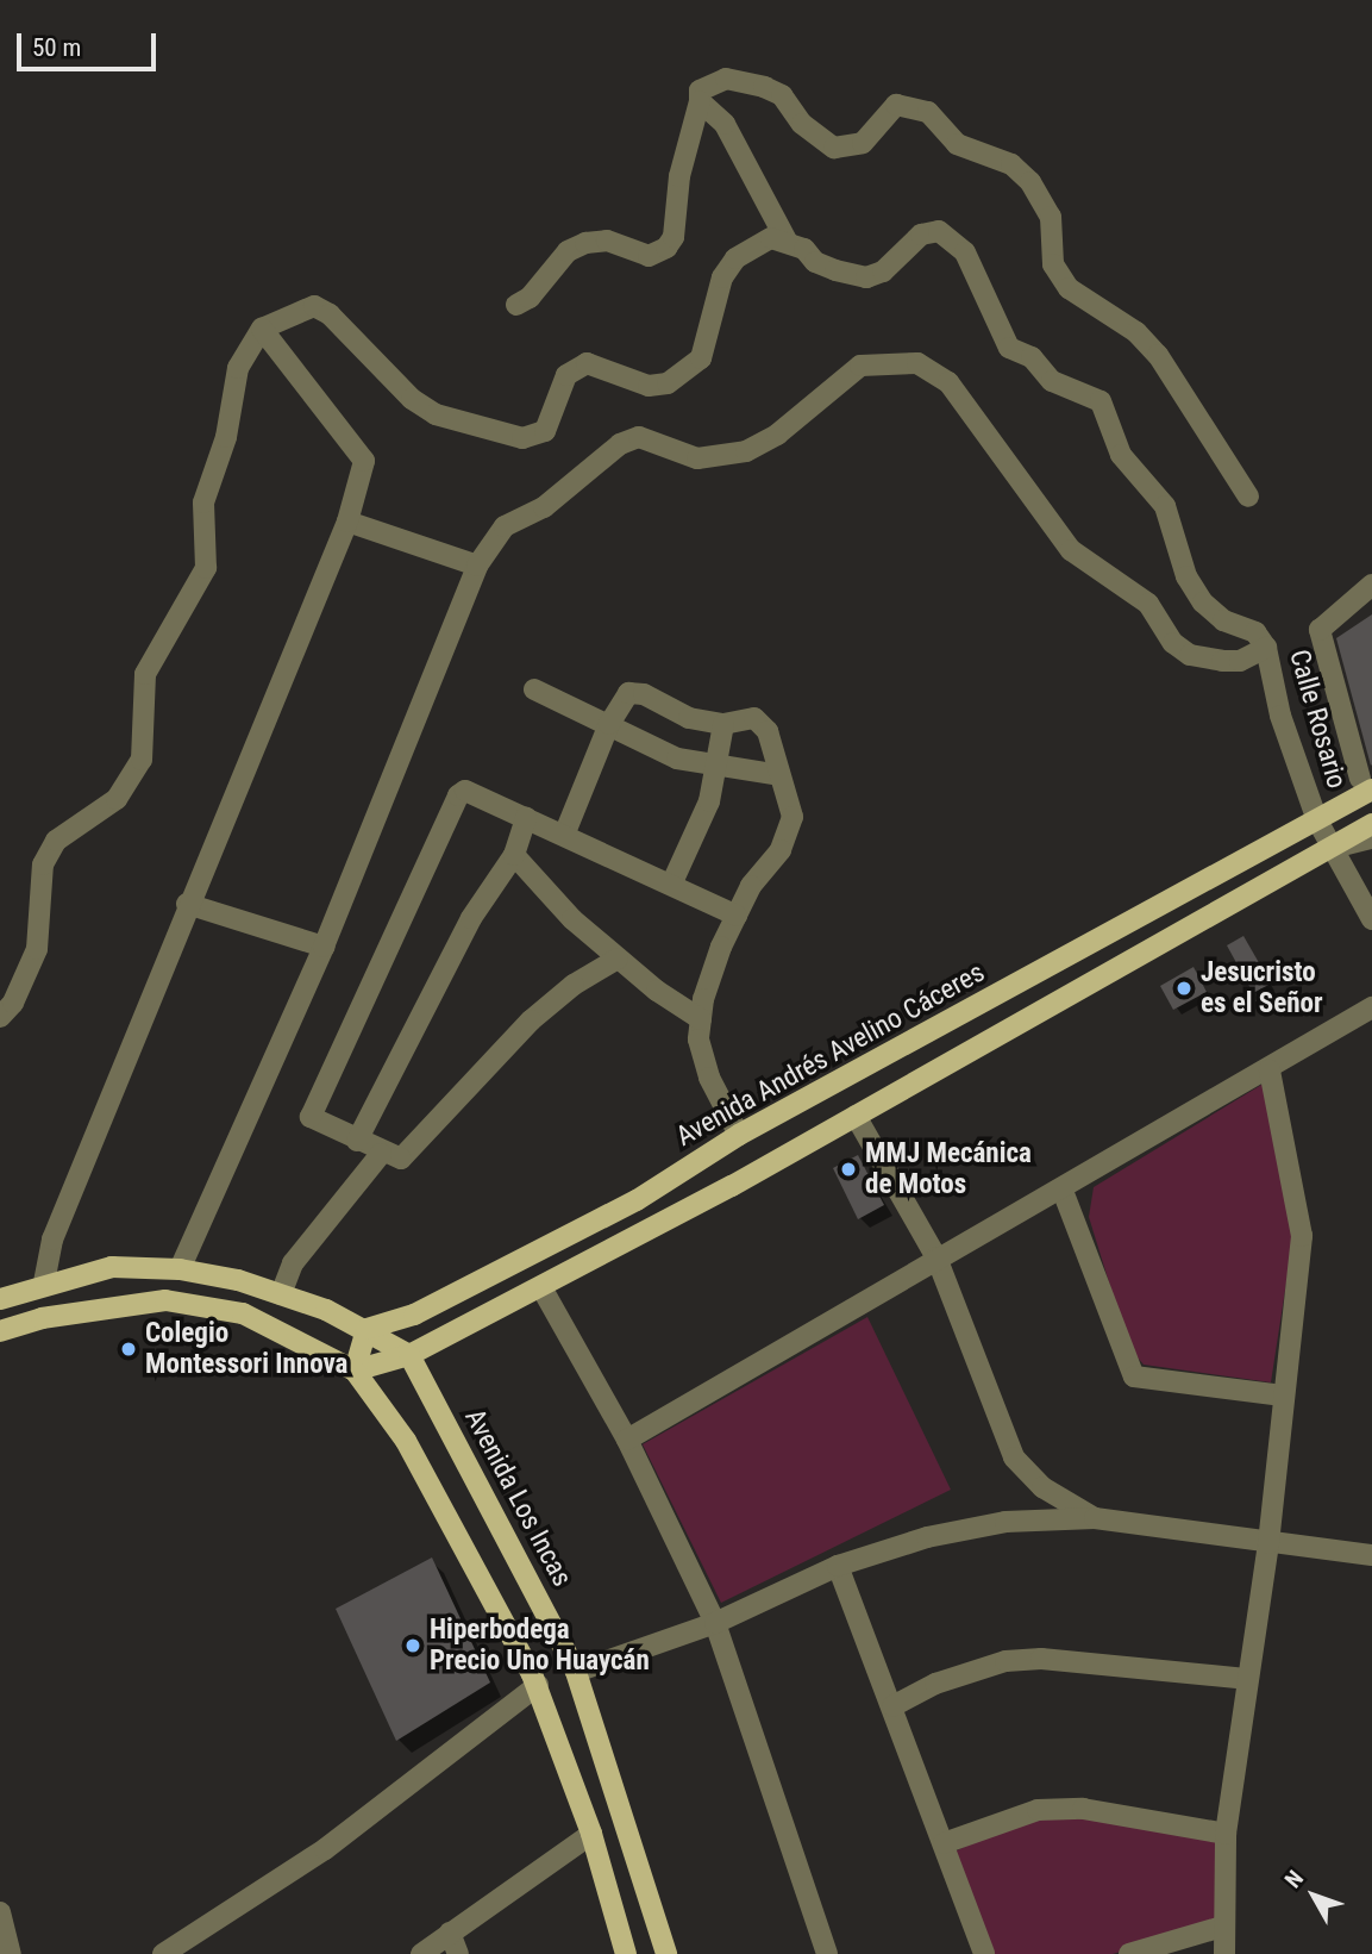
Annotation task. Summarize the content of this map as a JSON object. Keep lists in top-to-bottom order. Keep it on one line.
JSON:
{"streets":{"main road":["Avenida Andrés Avelino Cáceres","Avenida Los Incas"],"street":["Calle Rosario"]},"crossings":[["Calle Rosario","Avenida Andrés Avelino Cáceres"]],"places":["Jesucristo es el Señor","MMJ Mecánica de Motos","Colegio Montessori Innova","Hiperbodega Precio Uno Huaycán"],"scale_bar":"50 m","north":"top left"}
